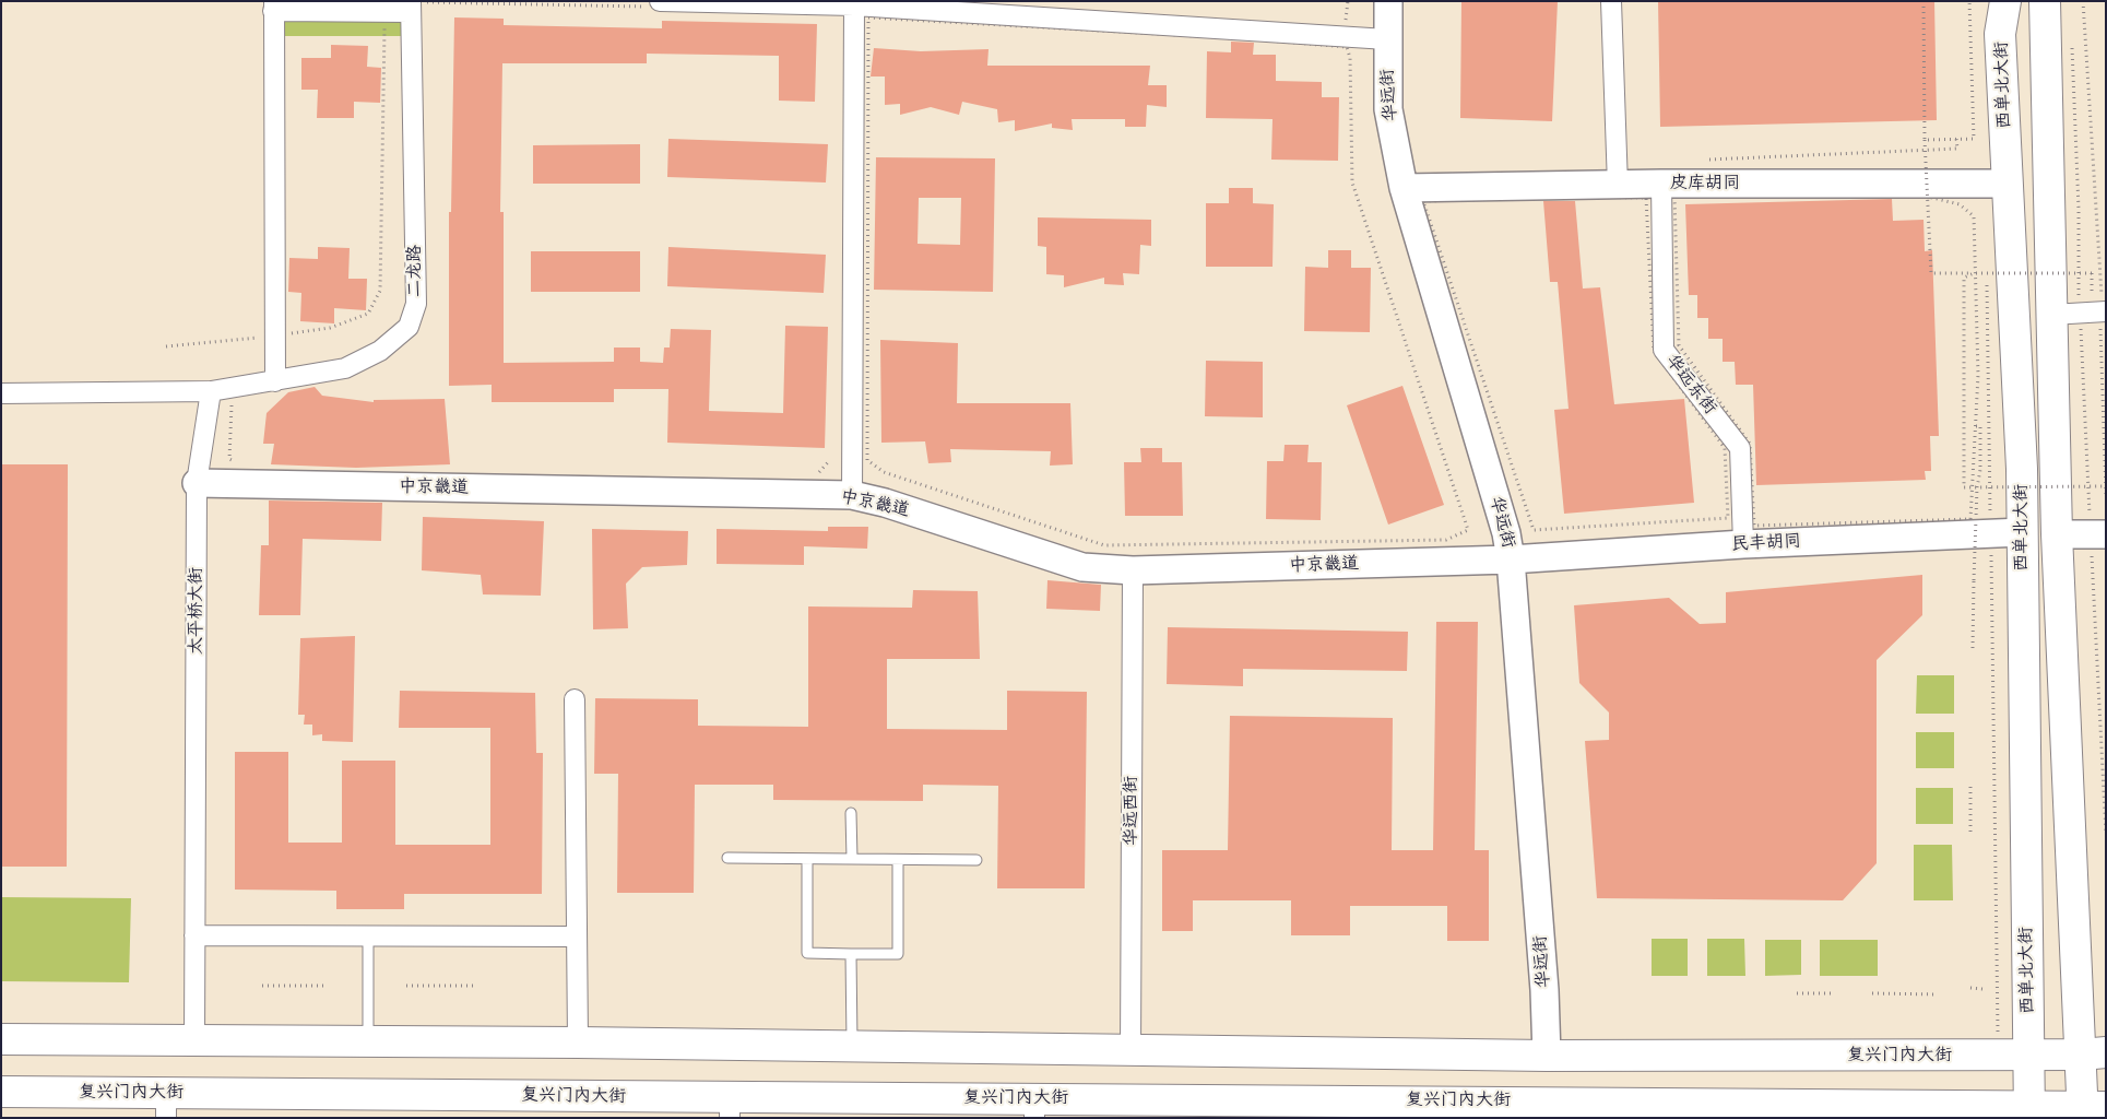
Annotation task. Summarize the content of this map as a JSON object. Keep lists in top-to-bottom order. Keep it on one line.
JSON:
{"streets":{"main road":["西单北大街","复兴门内大街"],"street":["华远街","皮库胡同","二龙路","华远东街","中京畿道","民丰胡同","太平桥大街","华远西街"]},"crossings":[["西单北大街","皮库胡同"],["西单北大街","民丰胡同"],["西单北大街","复兴门内大街"],["华远街","皮库胡同"],["华远街","中京畿道"],["华远街","民丰胡同"],["华远街","复兴门内大街"],["皮库胡同","华远东街"],["二龙路","太平桥大街"],["华远东街","民丰胡同"],["中京畿道","民丰胡同"],["中京畿道","太平桥大街"],["中京畿道","华远西街"],["太平桥大街","复兴门内大街"],["华远西街","复兴门内大街"]]}
